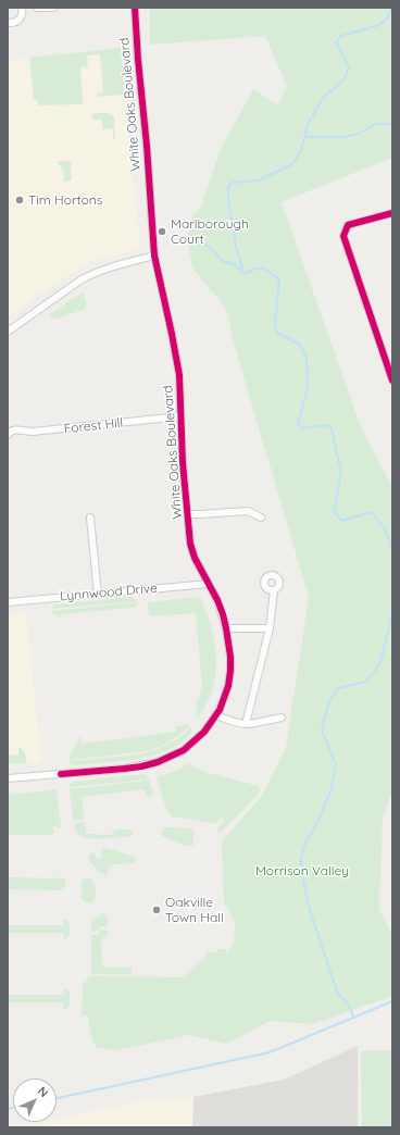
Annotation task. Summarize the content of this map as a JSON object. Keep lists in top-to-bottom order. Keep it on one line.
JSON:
{"streets":{"street":["White Oaks Boulevard","Forest Hill","Lynnwood Drive"]},"crossings":[["White Oaks Boulevard","Forest Hill"],["White Oaks Boulevard","Lynnwood Drive"]],"parks":["Morrison Valley"],"places":["Tim Hortons","Marlborough Court","Oakville Town Hall"],"north":"top right"}
